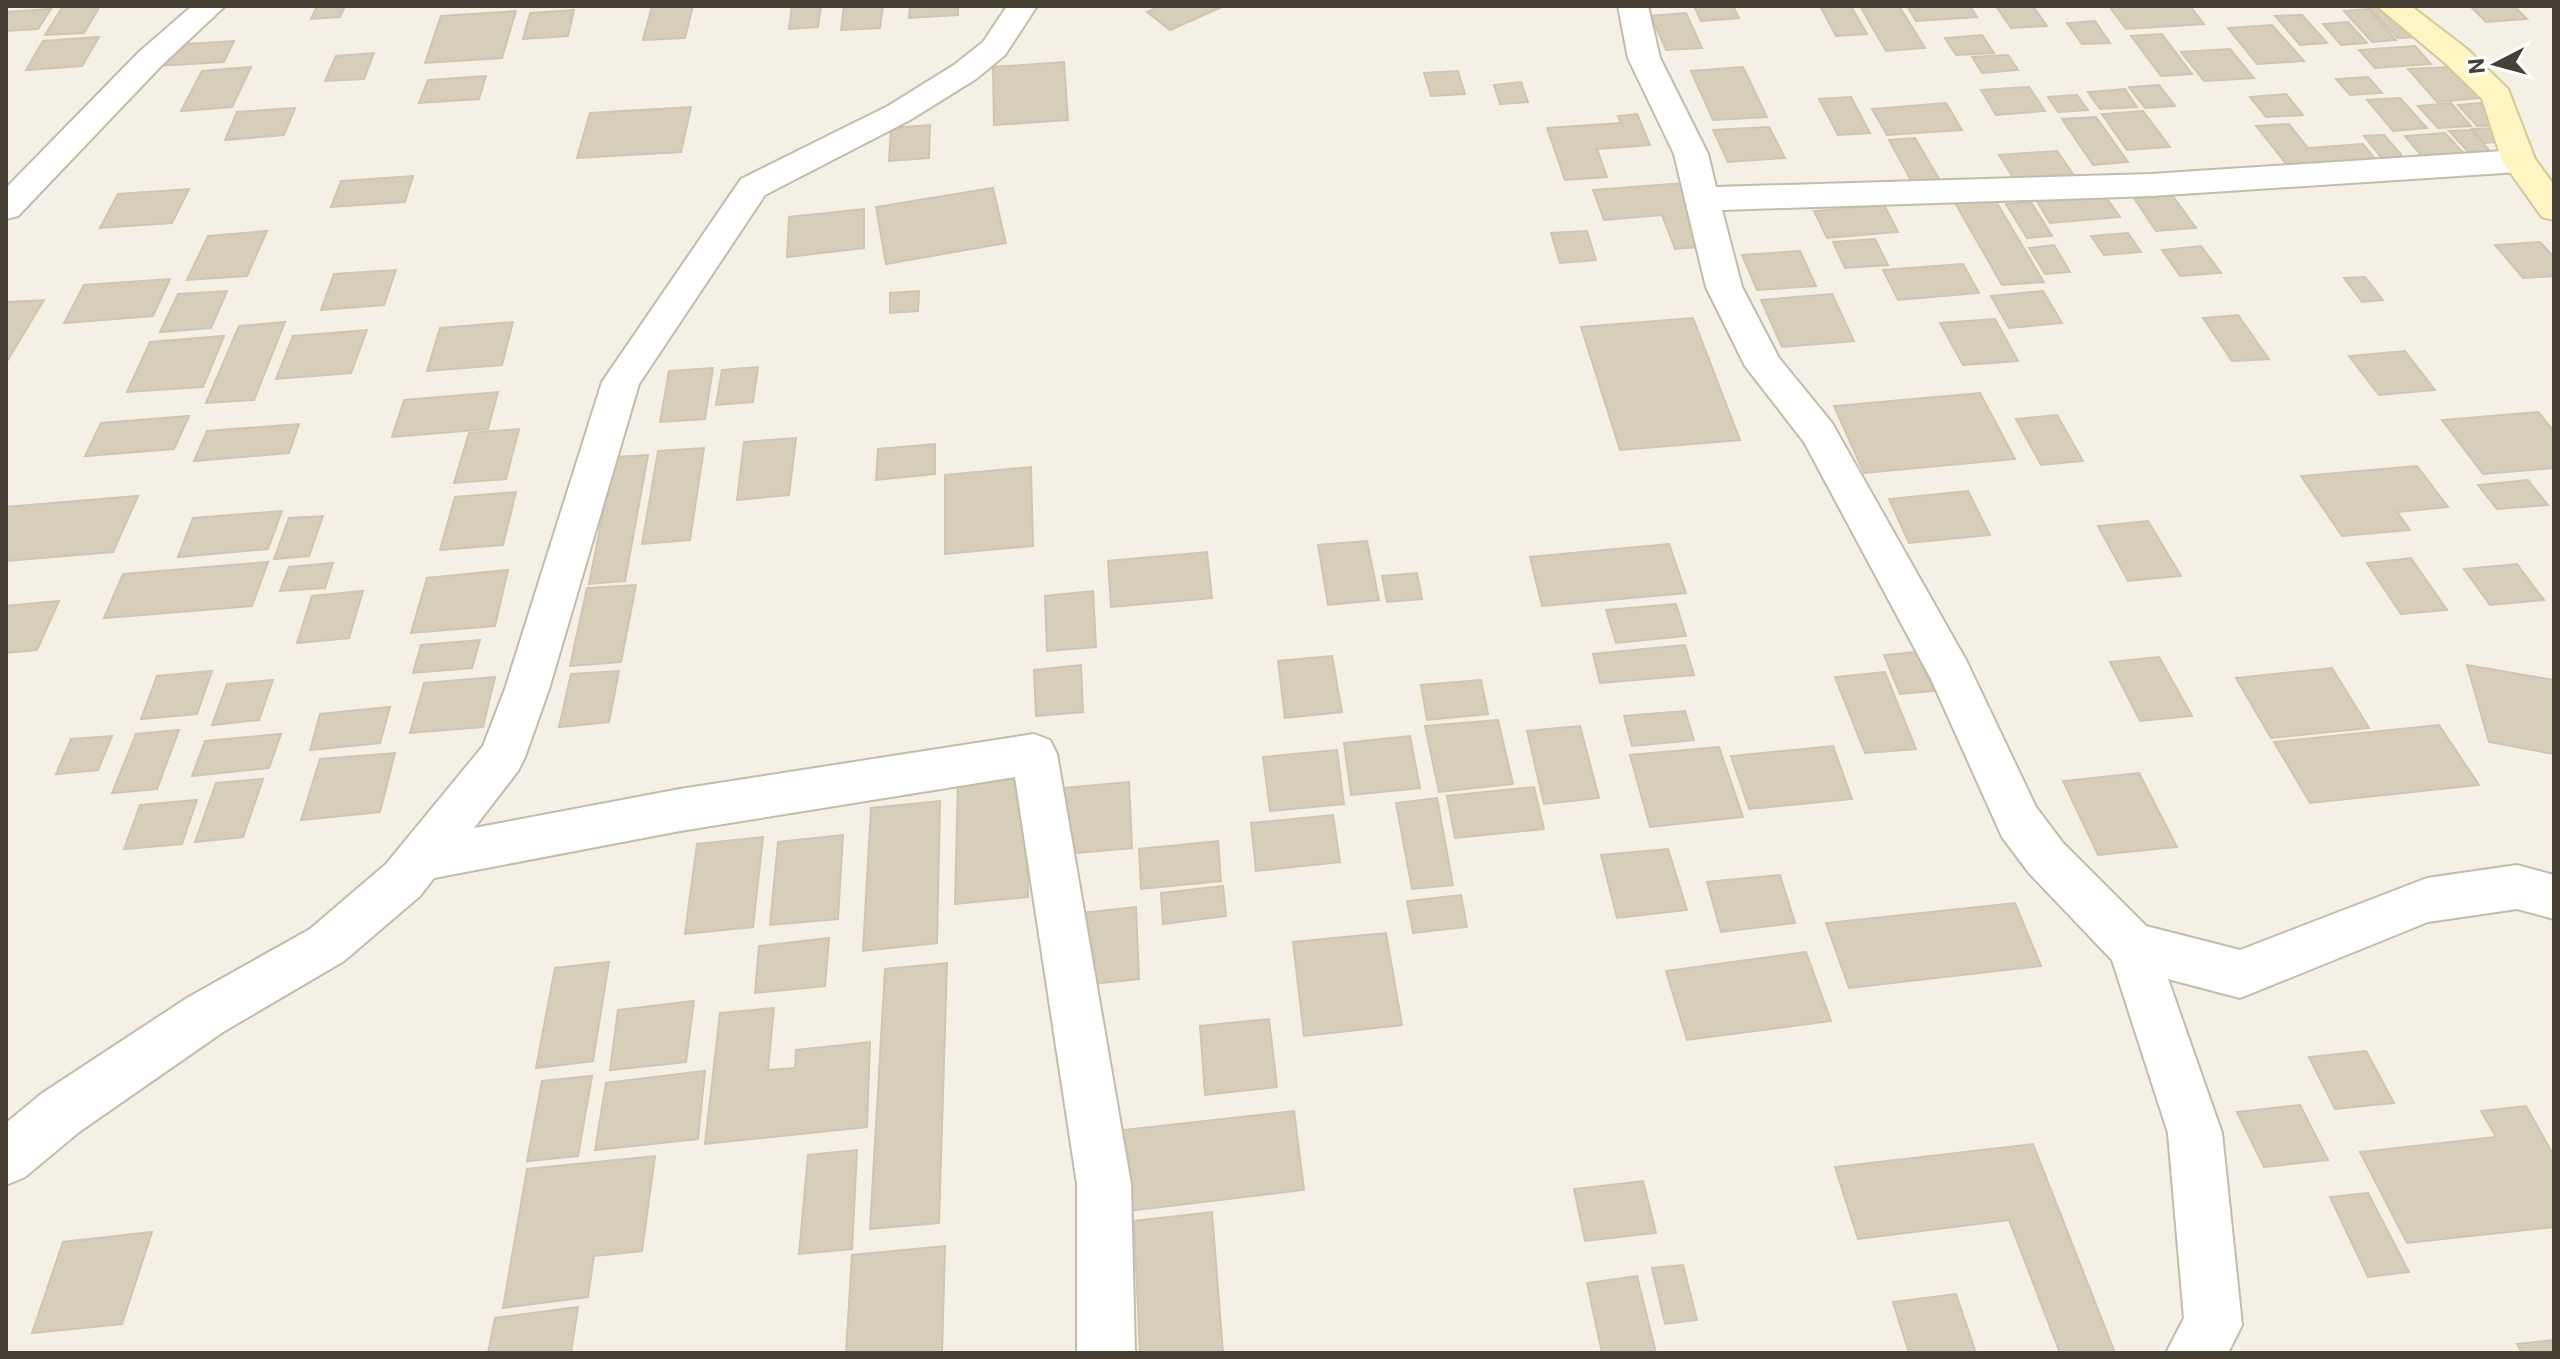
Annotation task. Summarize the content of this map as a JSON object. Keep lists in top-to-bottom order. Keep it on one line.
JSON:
{"north":"left"}
